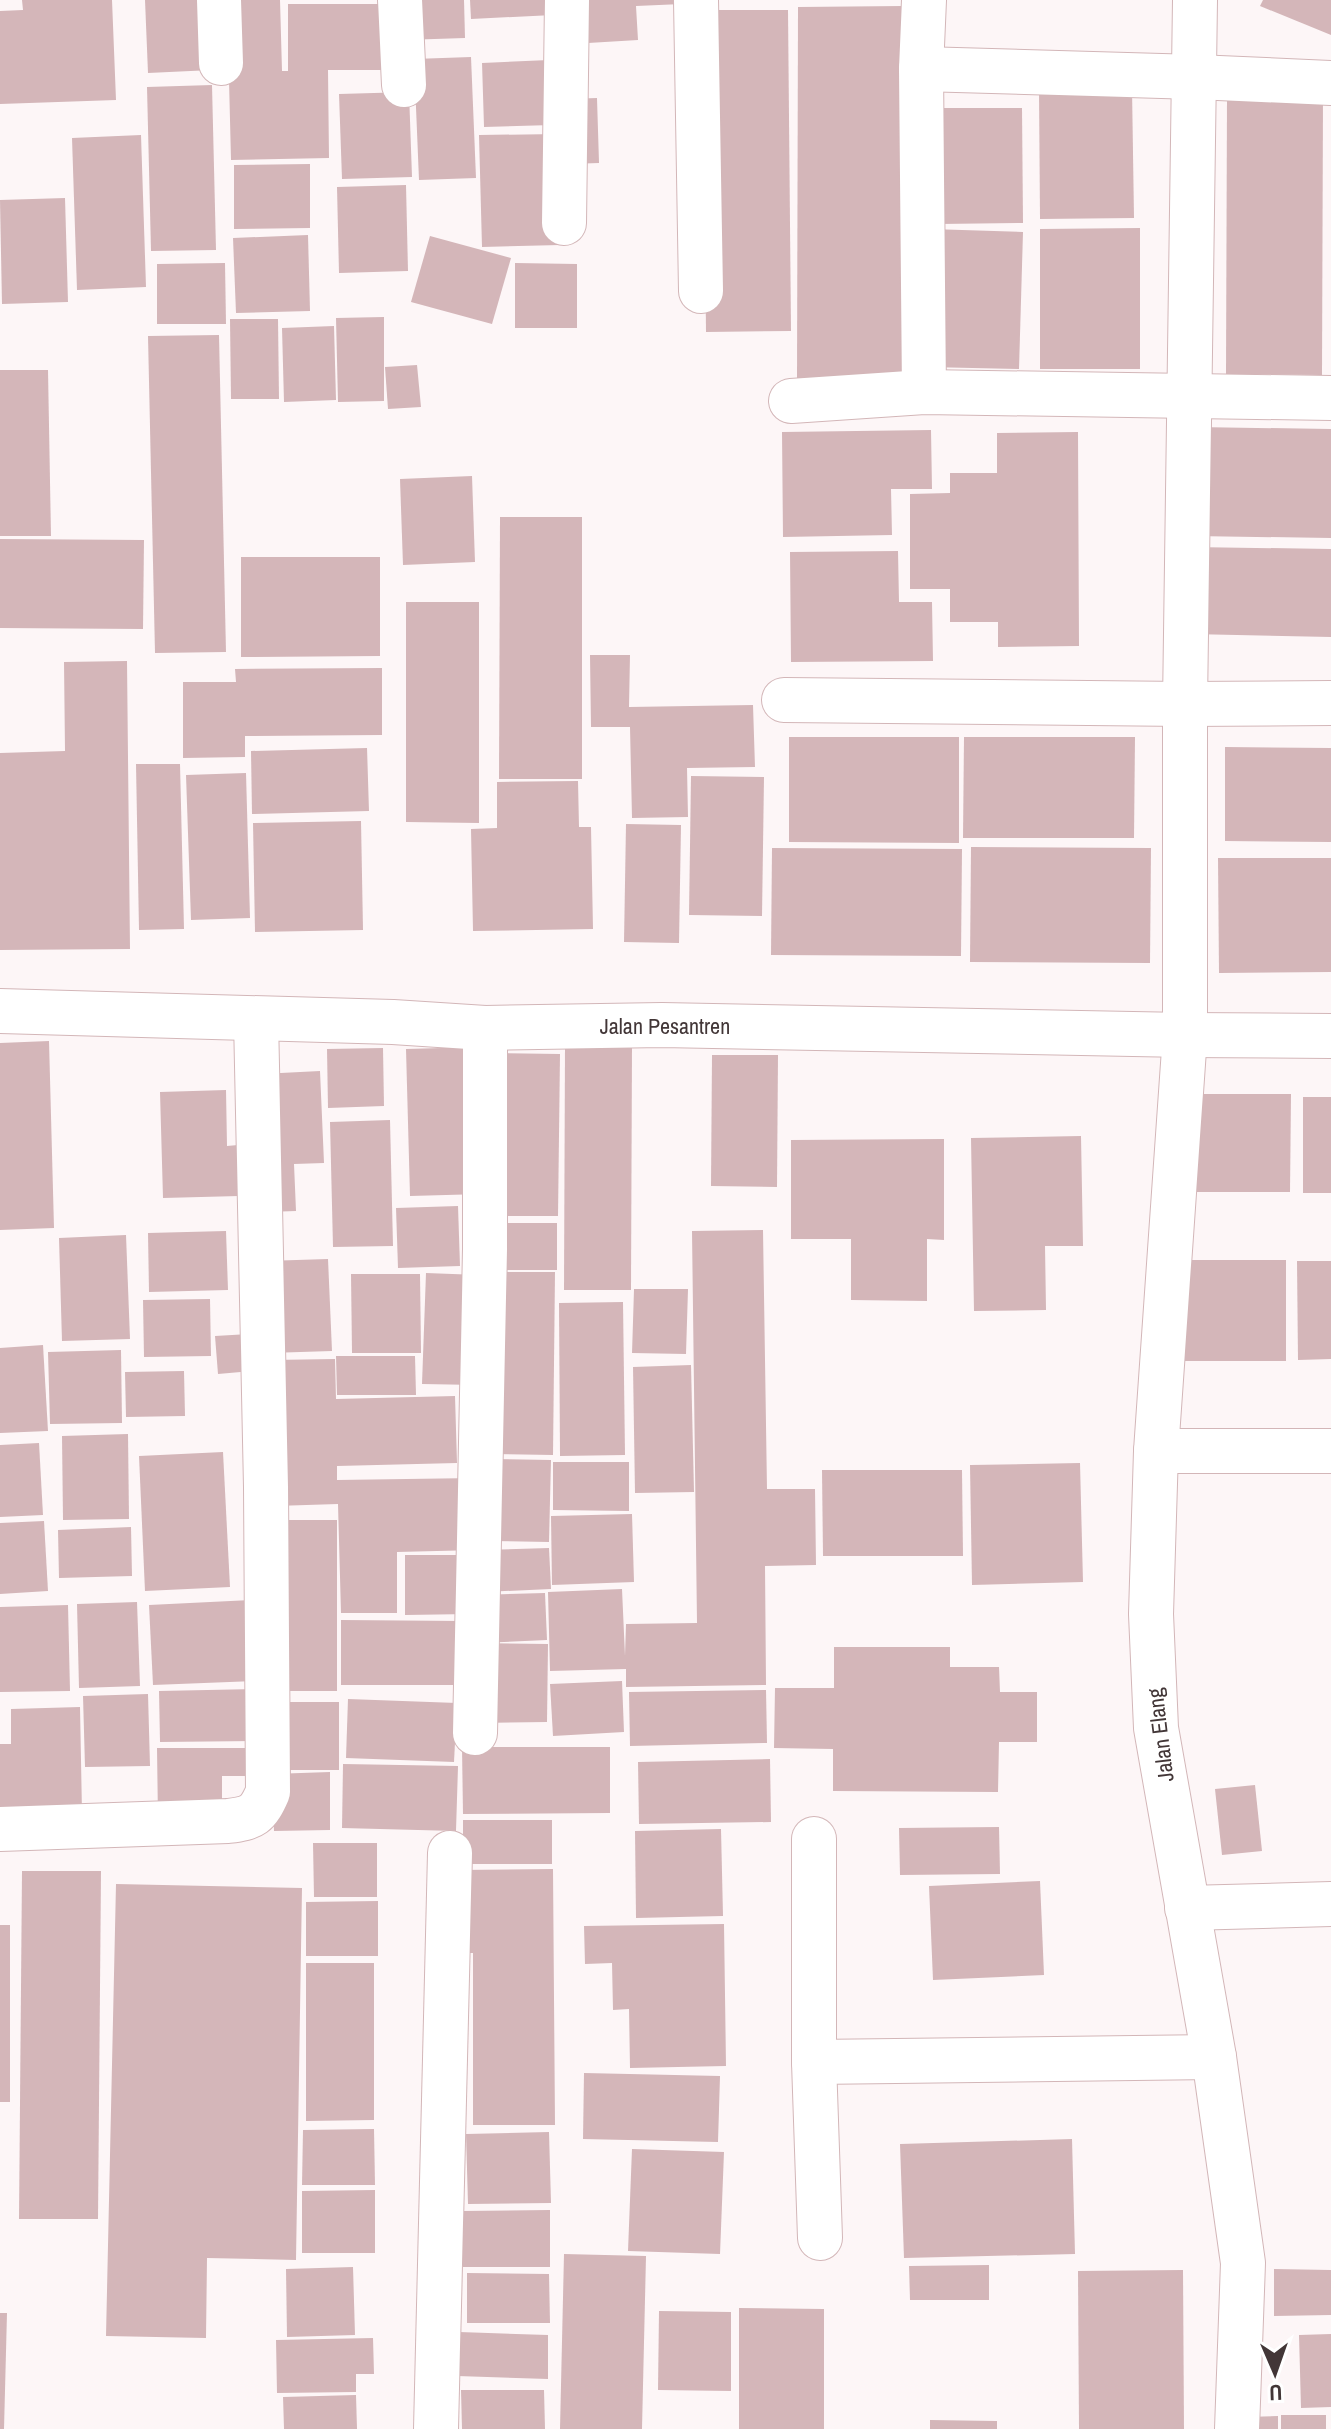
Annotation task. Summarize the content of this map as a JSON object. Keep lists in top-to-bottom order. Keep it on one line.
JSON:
{"streets":{"street":["Jalan Pesantren","Jalan Elang"]},"crossings":[["Jalan Pesantren","Jalan Elang"]],"north":"bottom"}
